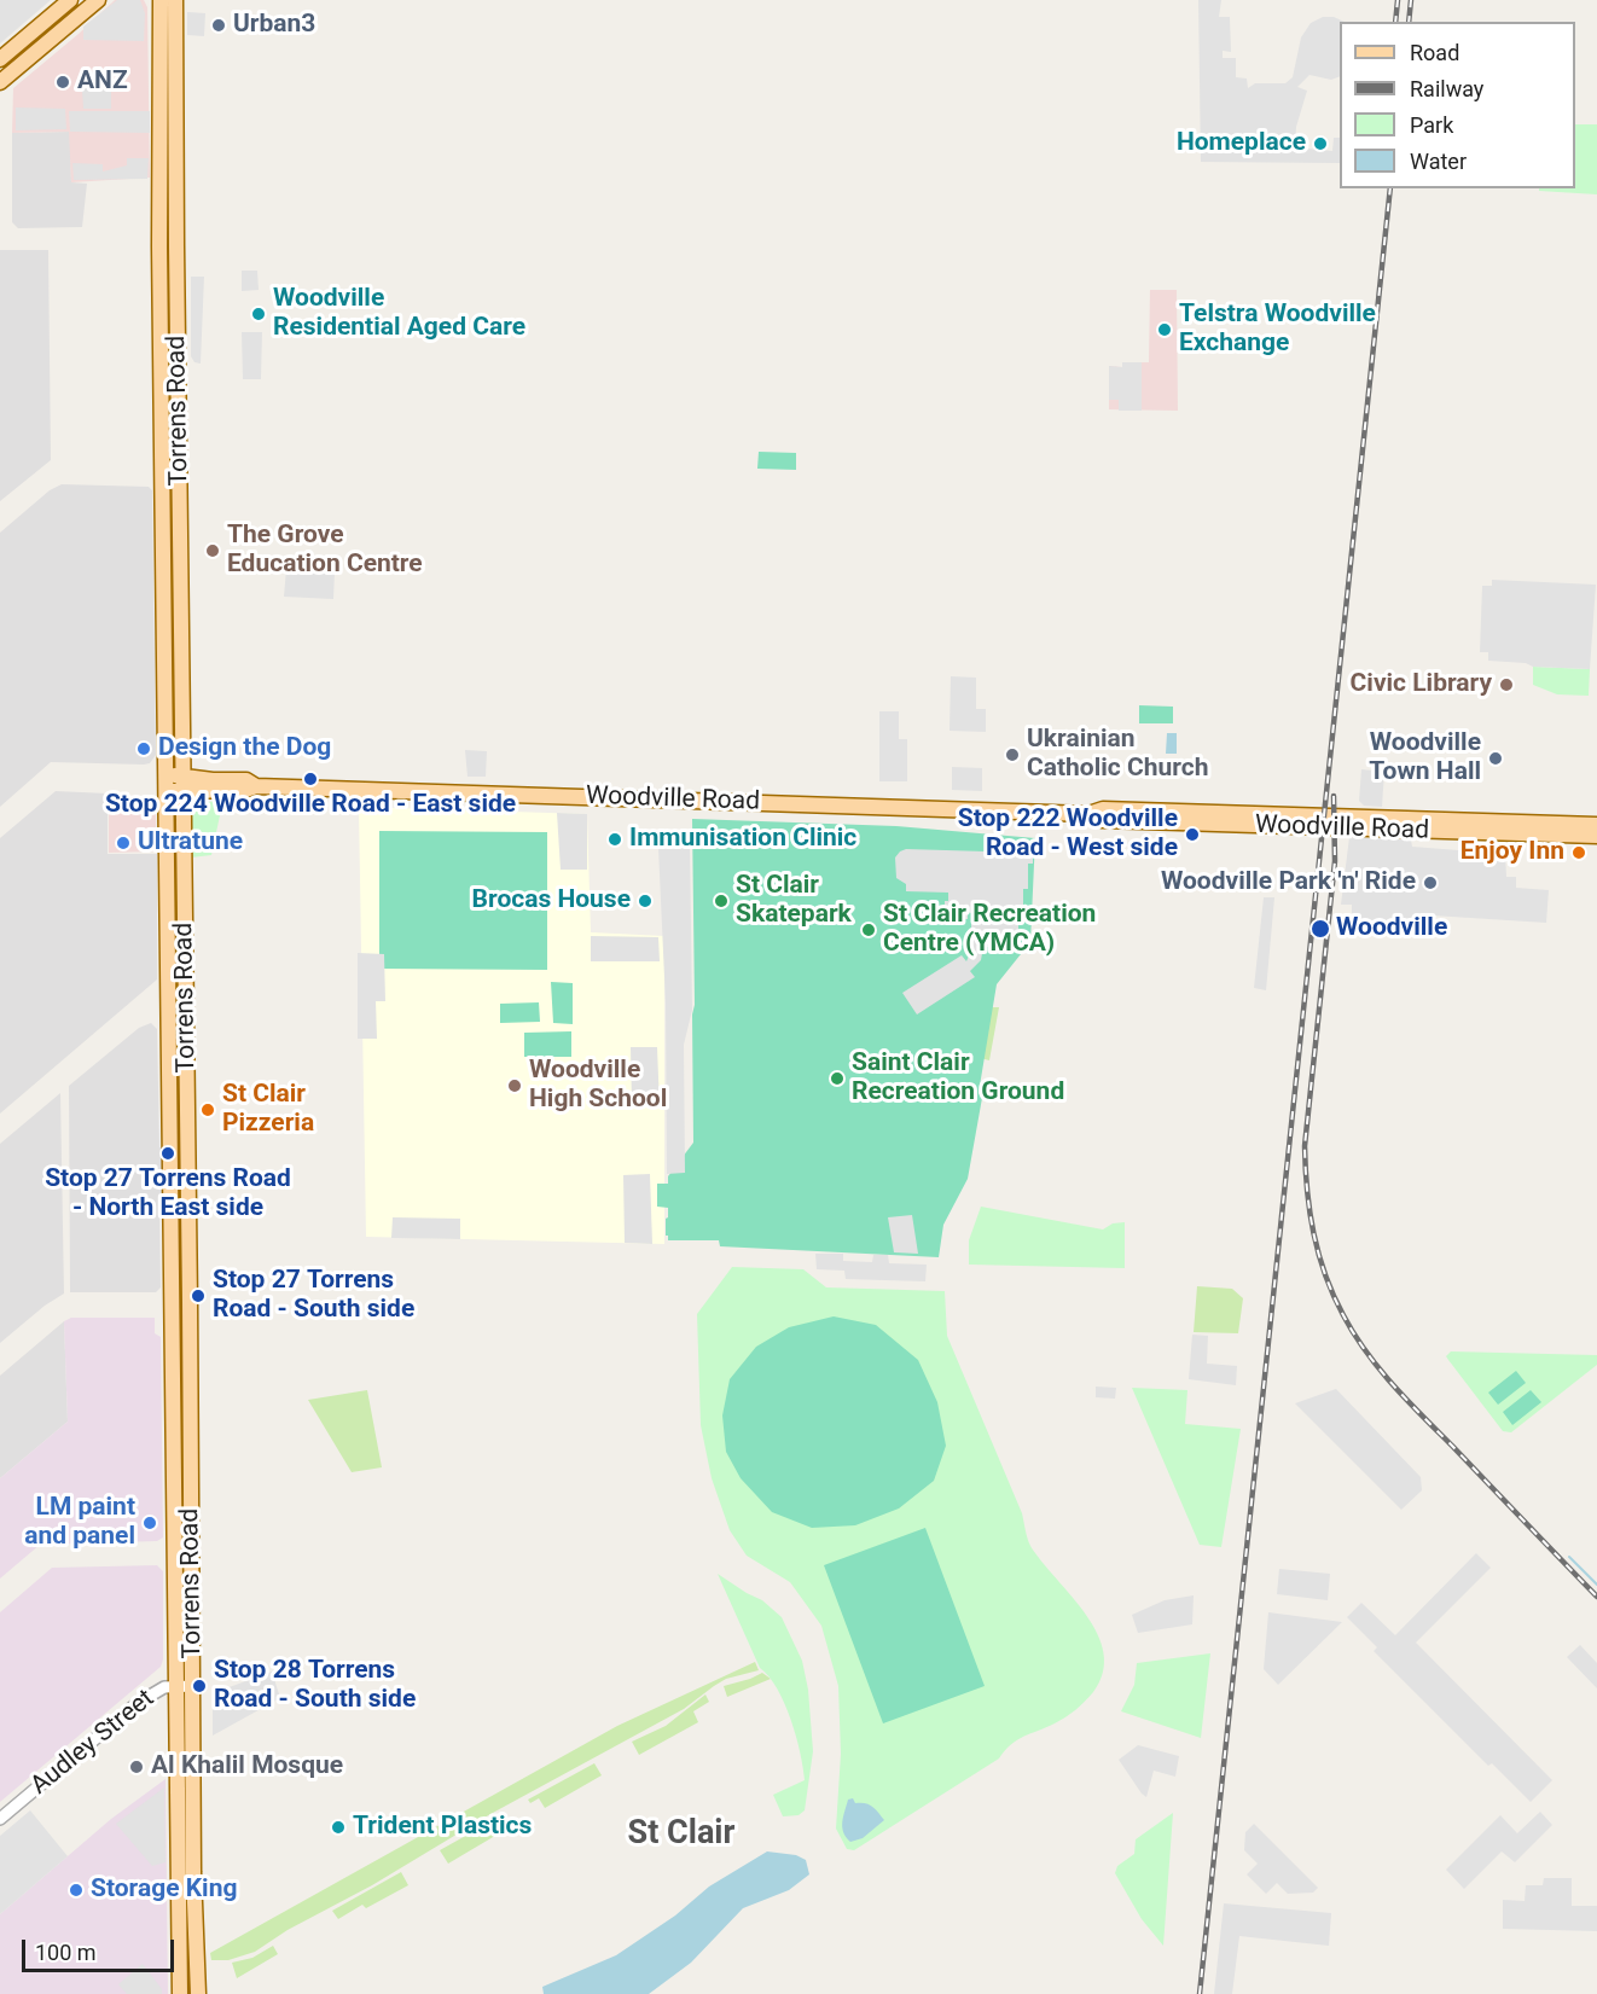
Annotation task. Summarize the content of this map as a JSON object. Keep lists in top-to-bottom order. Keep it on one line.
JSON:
{"streets":{"main road":["Torrens Road","Woodville Road"],"street":["Audley Street"]},"crossings":[["Torrens Road","Woodville Road"],["Torrens Road","Audley Street"]],"districts":["St Clair"],"places":["Urban3","ANZ","Homeplace","Woodville Residential Aged Care","Telstra Woodville Exchange","The Grove Education Centre","Civic Library","Design the Dog","Ukrainian Catholic Church","Woodville Town Hall","Stop 224 Woodville Road - East side","Stop 222 Woodville Road - West side","Immunisation Clinic","Ultratune","Enjoy Inn","Woodville Park 'n' Ride","Brocas House","St Clair Skatepark","Woodville","St Clair Recreation Centre (YMCA)","Saint Clair Recreation Ground","Woodville High School","St Clair Pizzeria","Stop 27 Torrens Road - North East side","Stop 27 Torrens Road - South side","LM paint and panel","Stop 28 Torrens Road - South side","Al Khalil Mosque","Trident Plastics","Storage King"],"legend":["Road","Railway","Park","Water"],"scale_bar":"100 m"}
